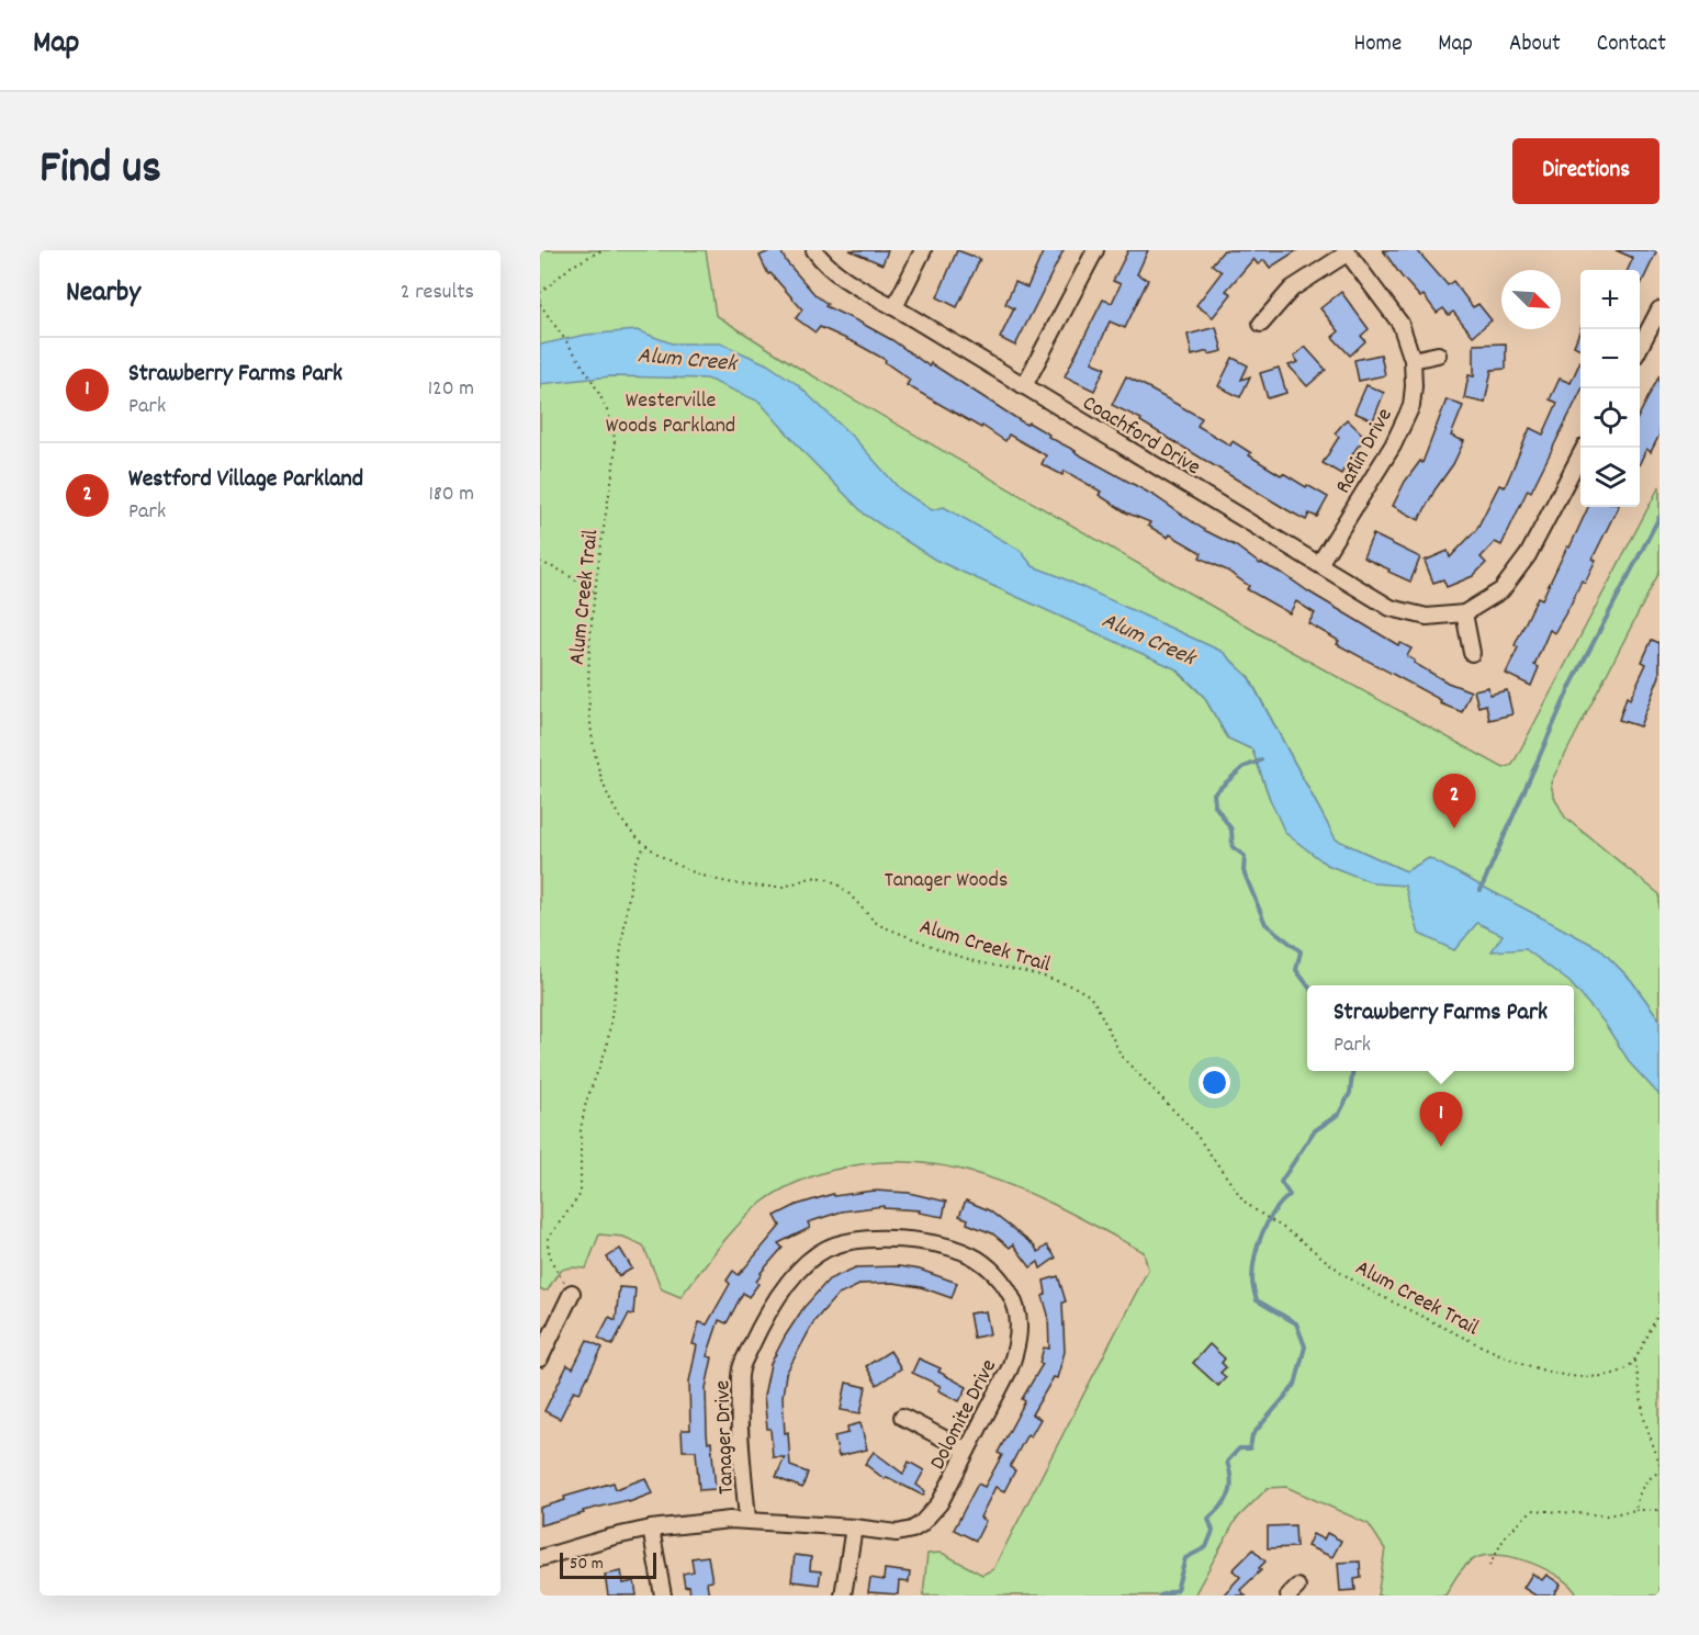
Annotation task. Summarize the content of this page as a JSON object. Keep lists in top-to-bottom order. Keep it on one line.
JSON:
{"streets":{"street":["Coachford Drive","Raflin Drive","Dolomite Drive","Tanager Drive"],"path":["Alum Creek Trail"]},"crossings":[["Coachford Drive","Raflin Drive"],["Dolomite Drive","Tanager Drive"]],"water":["Alum Creek"],"parks":["Westerville Woods Parkland","Tanager Woods"],"scale_bar":"50 m","north":"bottom right","page":{"header":"Map","nav":["Home","Map","About","Contact"],"title":"Find us","buttons":"Directions","heading":["Nearby","2 results"],"map_buttons":["+","−"],"list":[{"mark":"1","name":"Strawberry Farms Park","note":"Park","value":"120 m"},{"mark":"2","name":"Westford Village Parkland","note":"Park","value":"180 m"}],"pins":["2","1"],"popup":["Strawberry Farms Park","Park"],"scale":"50 m"}}
